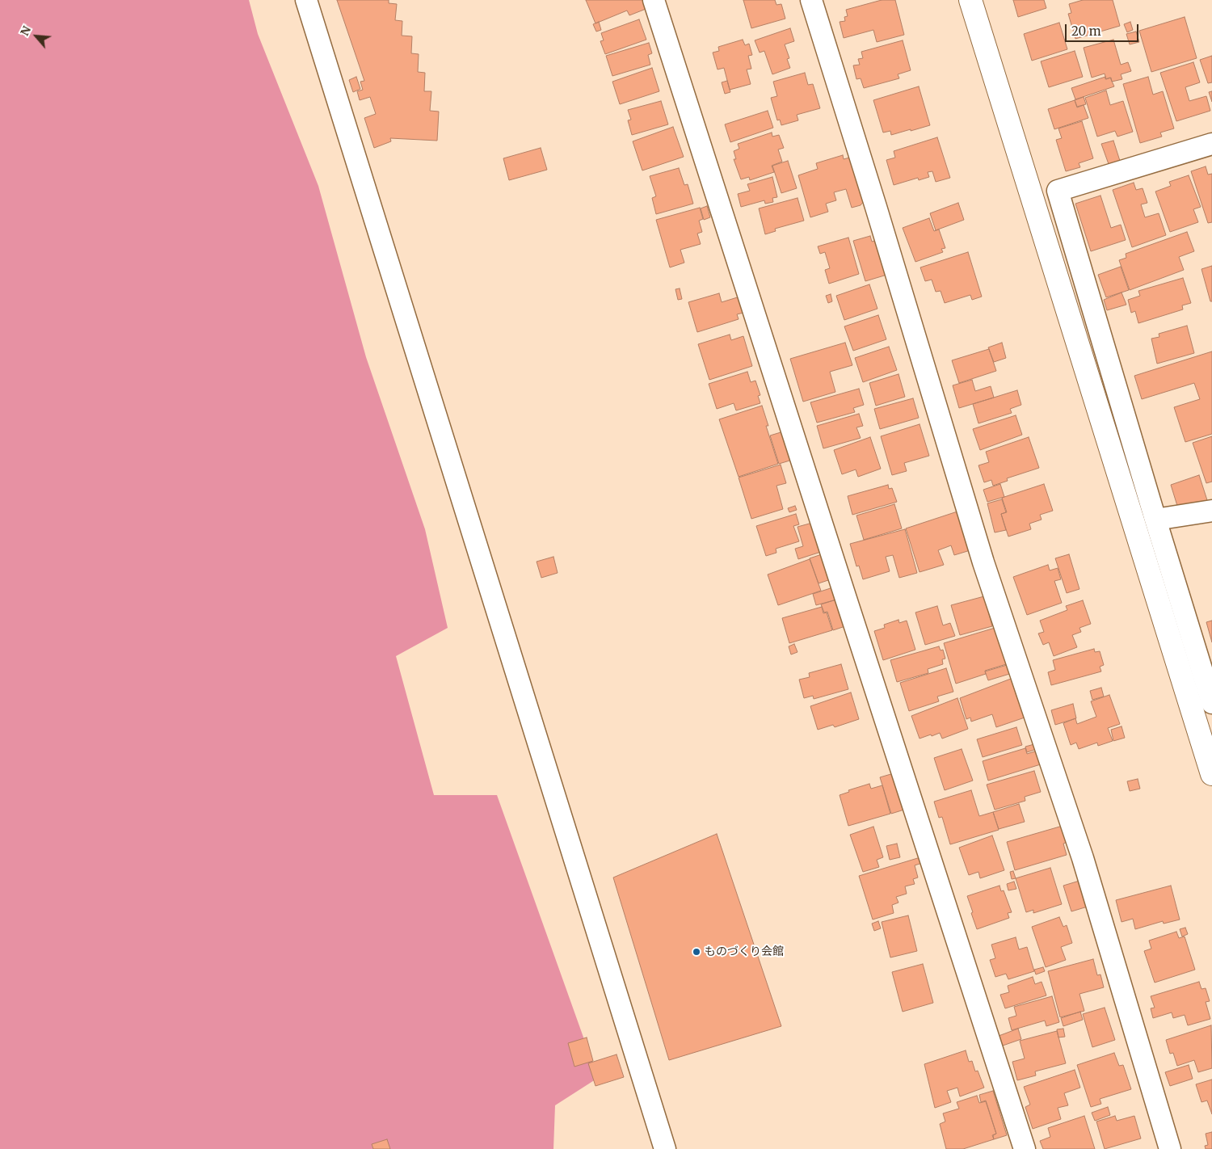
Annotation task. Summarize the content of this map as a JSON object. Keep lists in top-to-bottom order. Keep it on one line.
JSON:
{"places":["ものづくり会館"],"scale_bar":"20 m","north":"top left"}
